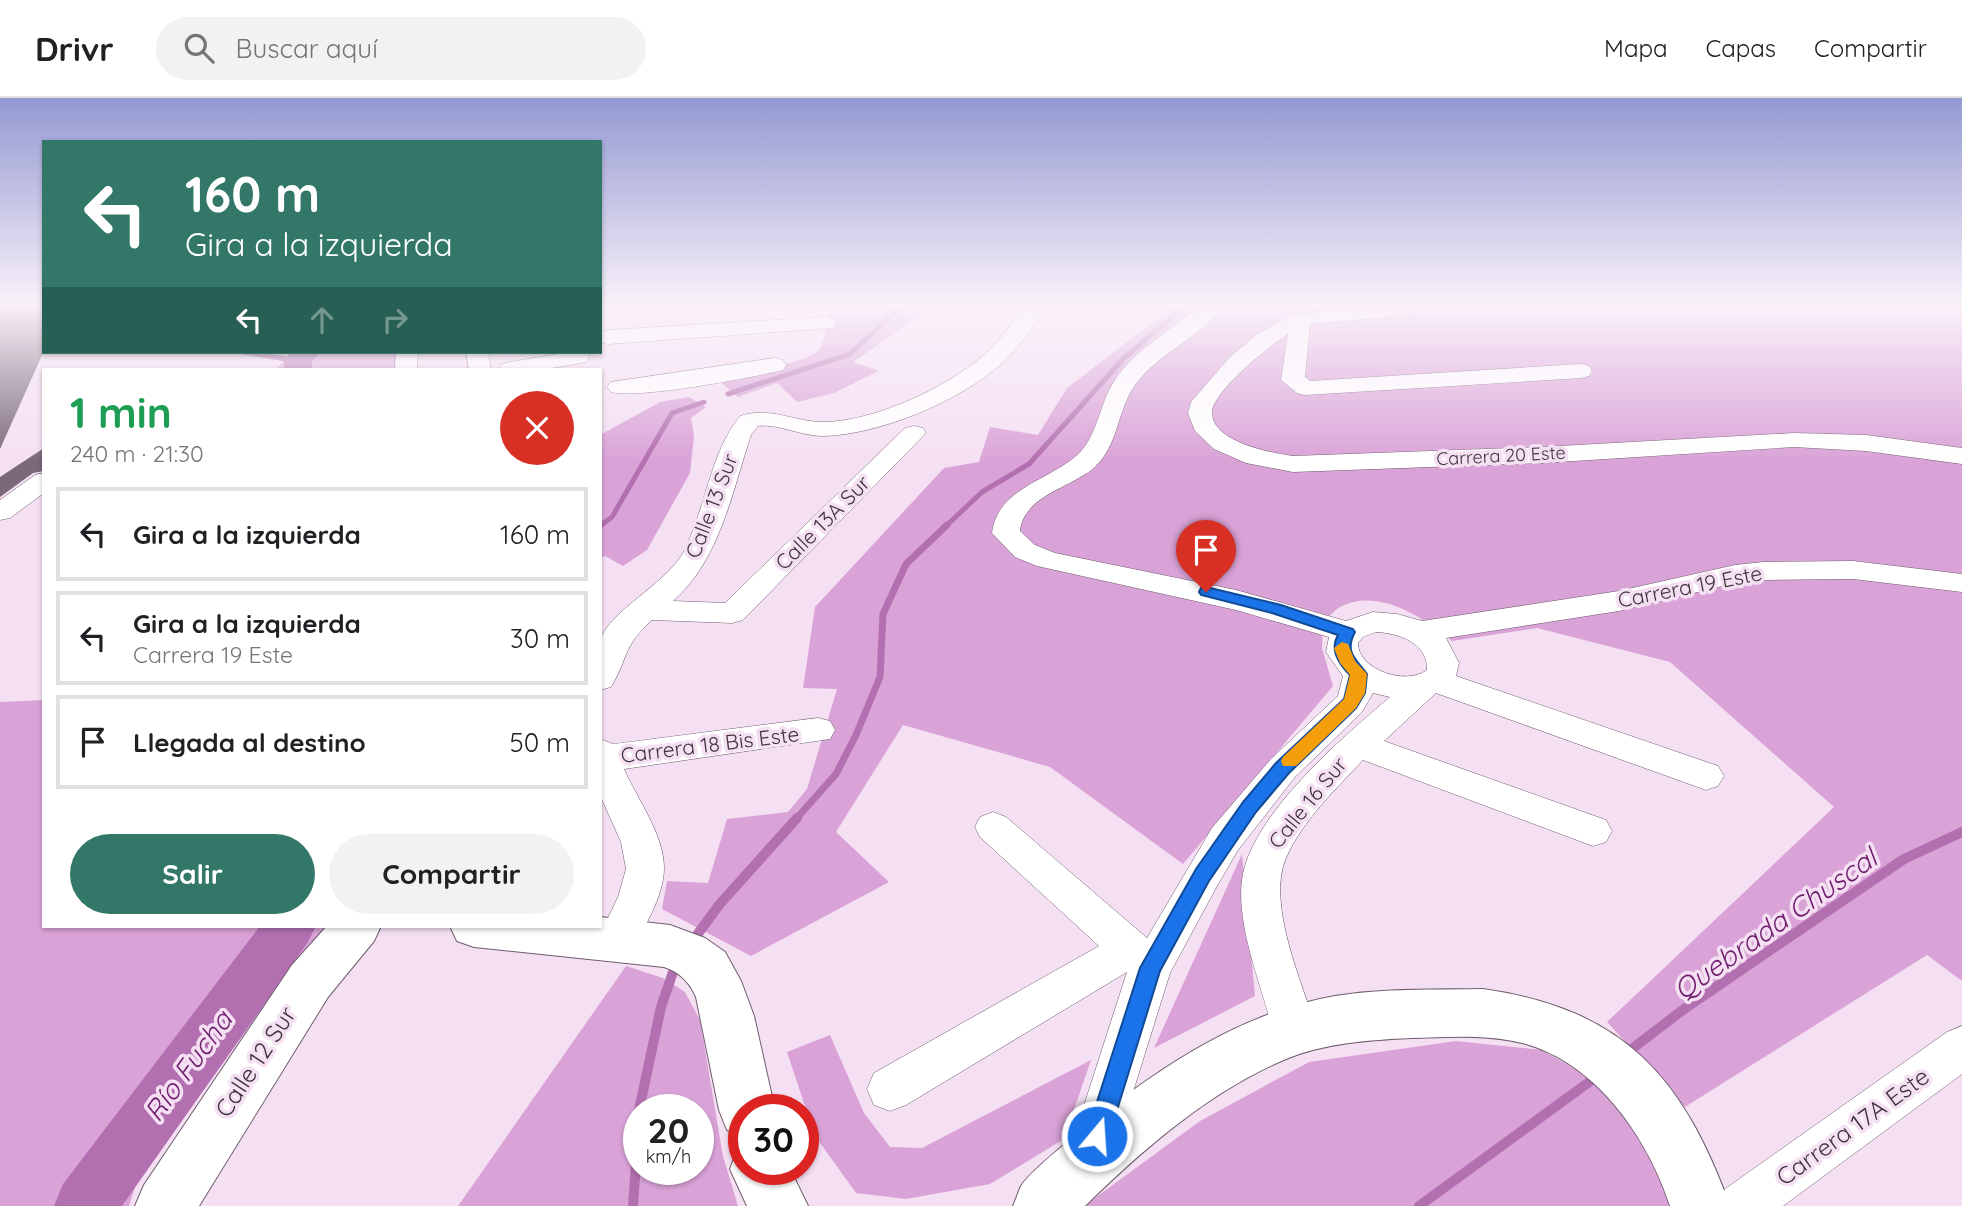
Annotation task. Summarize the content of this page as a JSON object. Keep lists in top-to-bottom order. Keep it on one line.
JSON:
{"streets":{"main road":["Calle 12 Sur"],"street":["Carrera 20 Este","Calle 13 Sur","Calle 13A Sur","Carrera 19 Este","Carrera 18 Bis Este","Calle 16 Sur","Carrera 17A Este"]},"crossings":[["Calle 13 Sur","Calle 13A Sur"],["Carrera 19 Este","Calle 16 Sur"]],"water":["Quebrada Chuscal","Río Fucha"],"page":{"header":"Drivr","search":"Buscar aquí","nav":["Mapa","Capas","Compartir"],"turn":["160 m","Gira a la izquierda"],"heading":["1 min","240 m · 21:30"],"list":[{"name":"Gira a la izquierda","value":"160 m"},{"name":"Gira a la izquierda","note":"Carrera 19 Este","value":"30 m"},{"name":"Llegada al destino","value":"50 m"}],"buttons":["Salir","Compartir"],"speed":"20 km/h","limit":"30"}}
